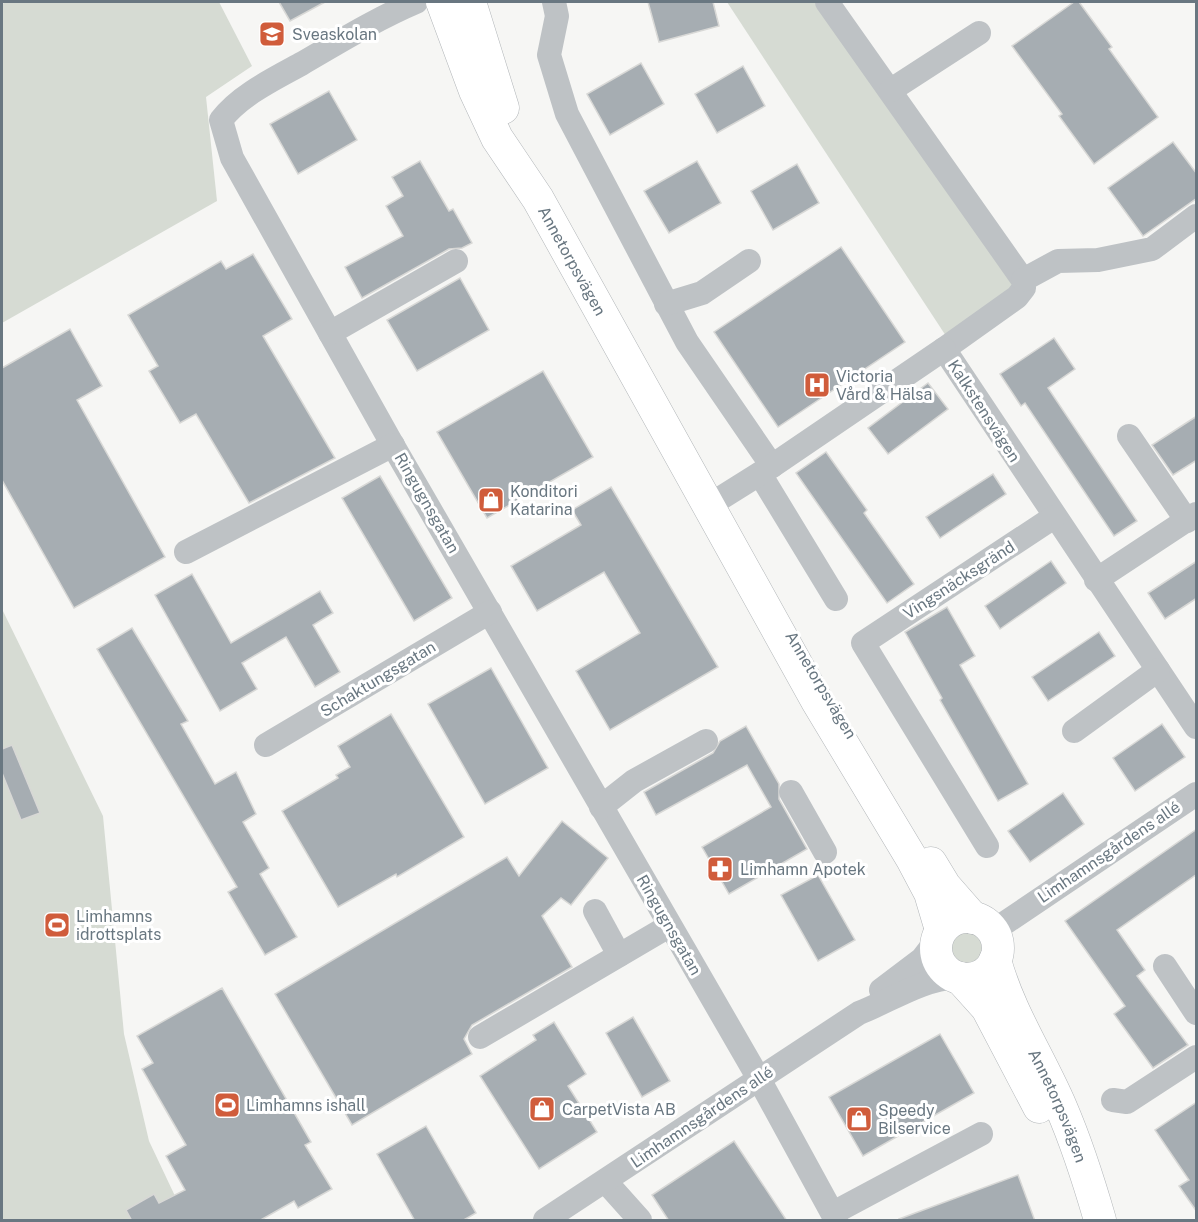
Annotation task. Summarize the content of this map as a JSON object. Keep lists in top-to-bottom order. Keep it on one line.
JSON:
{"streets":{"main road":["Annetorpsvägen"],"street":["Kalkstensvägen","Ringugnsgatan","Vingsnäcksgränd","Schaktungsgatan","Limhamnsgårdens allé"]},"crossings":[["Annetorpsvägen","Limhamnsgårdens allé"],["Kalkstensvägen","Vingsnäcksgränd"],["Ringugnsgatan","Schaktungsgatan"],["Ringugnsgatan","Limhamnsgårdens allé"]],"places":{"school or university":["Sveaskolan"],"hospital":["Victoria Vård & Hälsa"],"shop":["Konditori Katarina","CarpetVista AB","Speedy Bilservice"],"pharmacy":["Limhamn Apotek"],"sports":["Limhamns idrottsplats","Limhamns ishall"]}}
